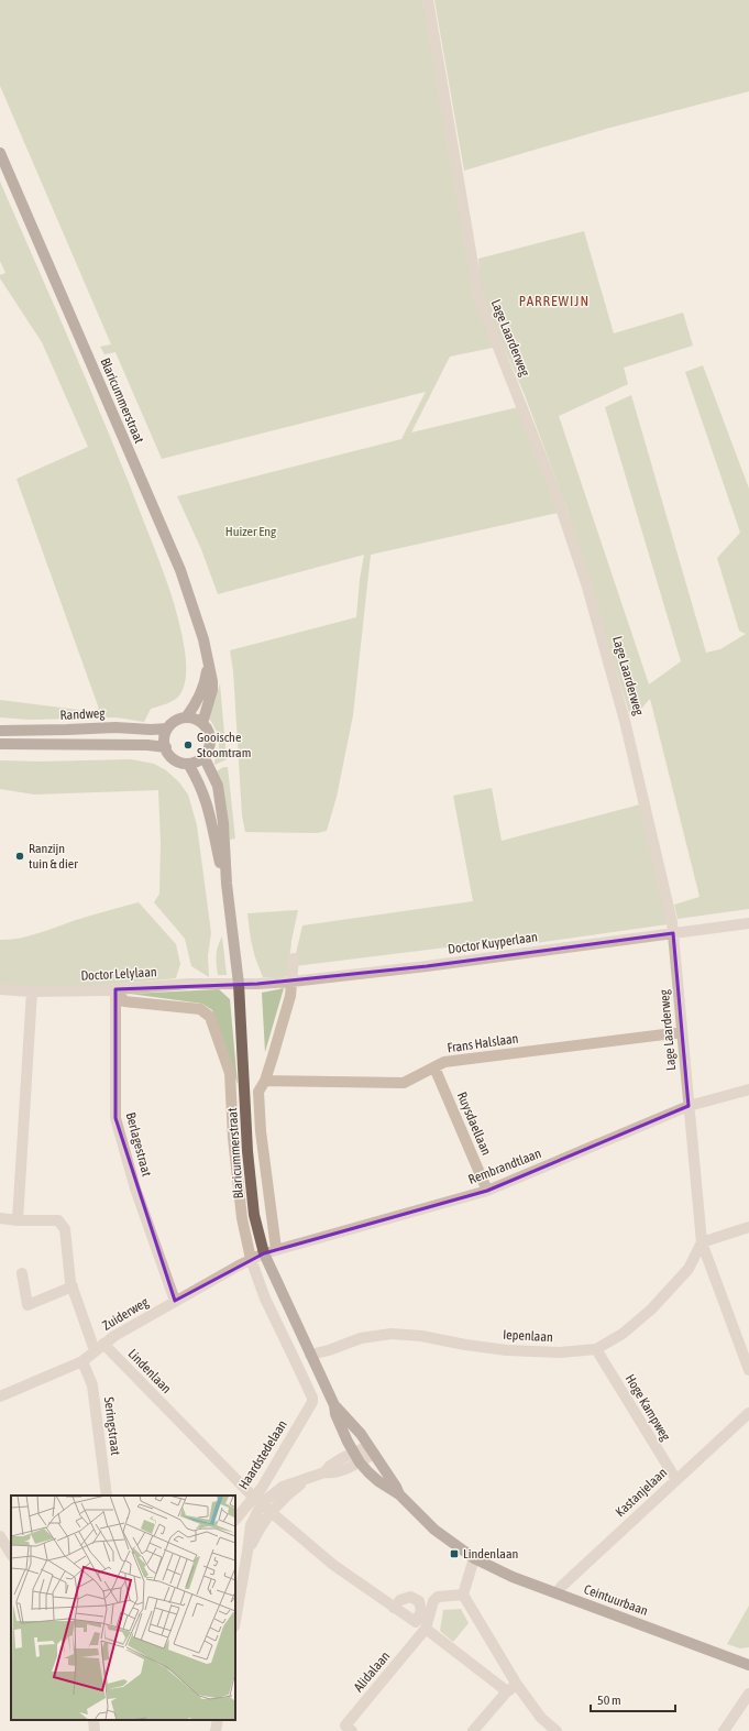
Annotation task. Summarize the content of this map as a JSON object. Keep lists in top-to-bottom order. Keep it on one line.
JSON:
{"streets":{"main road":["Blaricummerstraat","Randweg","Ceintuurbaan"],"street":["Lage Laarderweg","Doctor Kuyperlaan","Doctor Lelylaan","Frans Halslaan","Ruysdaellaan","Berlagestraat","Rembrandtlaan","Zuiderweg","Iepenlaan","Lindenlaan","Hoge Kampweg","Seringstraat","Haardstedelaan","Kastanjelaan","Alidalaan"]},"crossings":[["Lage Laarderweg","Doctor Kuyperlaan"],["Lage Laarderweg","Frans Halslaan"],["Lage Laarderweg","Rembrandtlaan"],["Lage Laarderweg","Iepenlaan"],["Blaricummerstraat","Randweg"],["Blaricummerstraat","Doctor Kuyperlaan"],["Blaricummerstraat","Doctor Lelylaan"],["Blaricummerstraat","Frans Halslaan"],["Blaricummerstraat","Berlagestraat"],["Blaricummerstraat","Rembrandtlaan"],["Blaricummerstraat","Zuiderweg"],["Blaricummerstraat","Iepenlaan"],["Blaricummerstraat","Haardstedelaan"],["Blaricummerstraat","Ceintuurbaan"],["Doctor Kuyperlaan","Doctor Lelylaan"],["Doctor Lelylaan","Berlagestraat"],["Frans Halslaan","Ruysdaellaan"],["Ruysdaellaan","Rembrandtlaan"],["Berlagestraat","Zuiderweg"],["Rembrandtlaan","Zuiderweg"],["Zuiderweg","Lindenlaan"],["Zuiderweg","Seringstraat"],["Iepenlaan","Hoge Kampweg"],["Lindenlaan","Haardstedelaan"],["Hoge Kampweg","Kastanjelaan"],["Kastanjelaan","Ceintuurbaan"]],"districts":["PARREWIJN"],"parks":["Huizer Eng"],"places":{"other":["Gooische Stoomtram","Ranzijn tuin & dier"],"transit":["Lindenlaan"]},"scale_bar":"50 m"}
